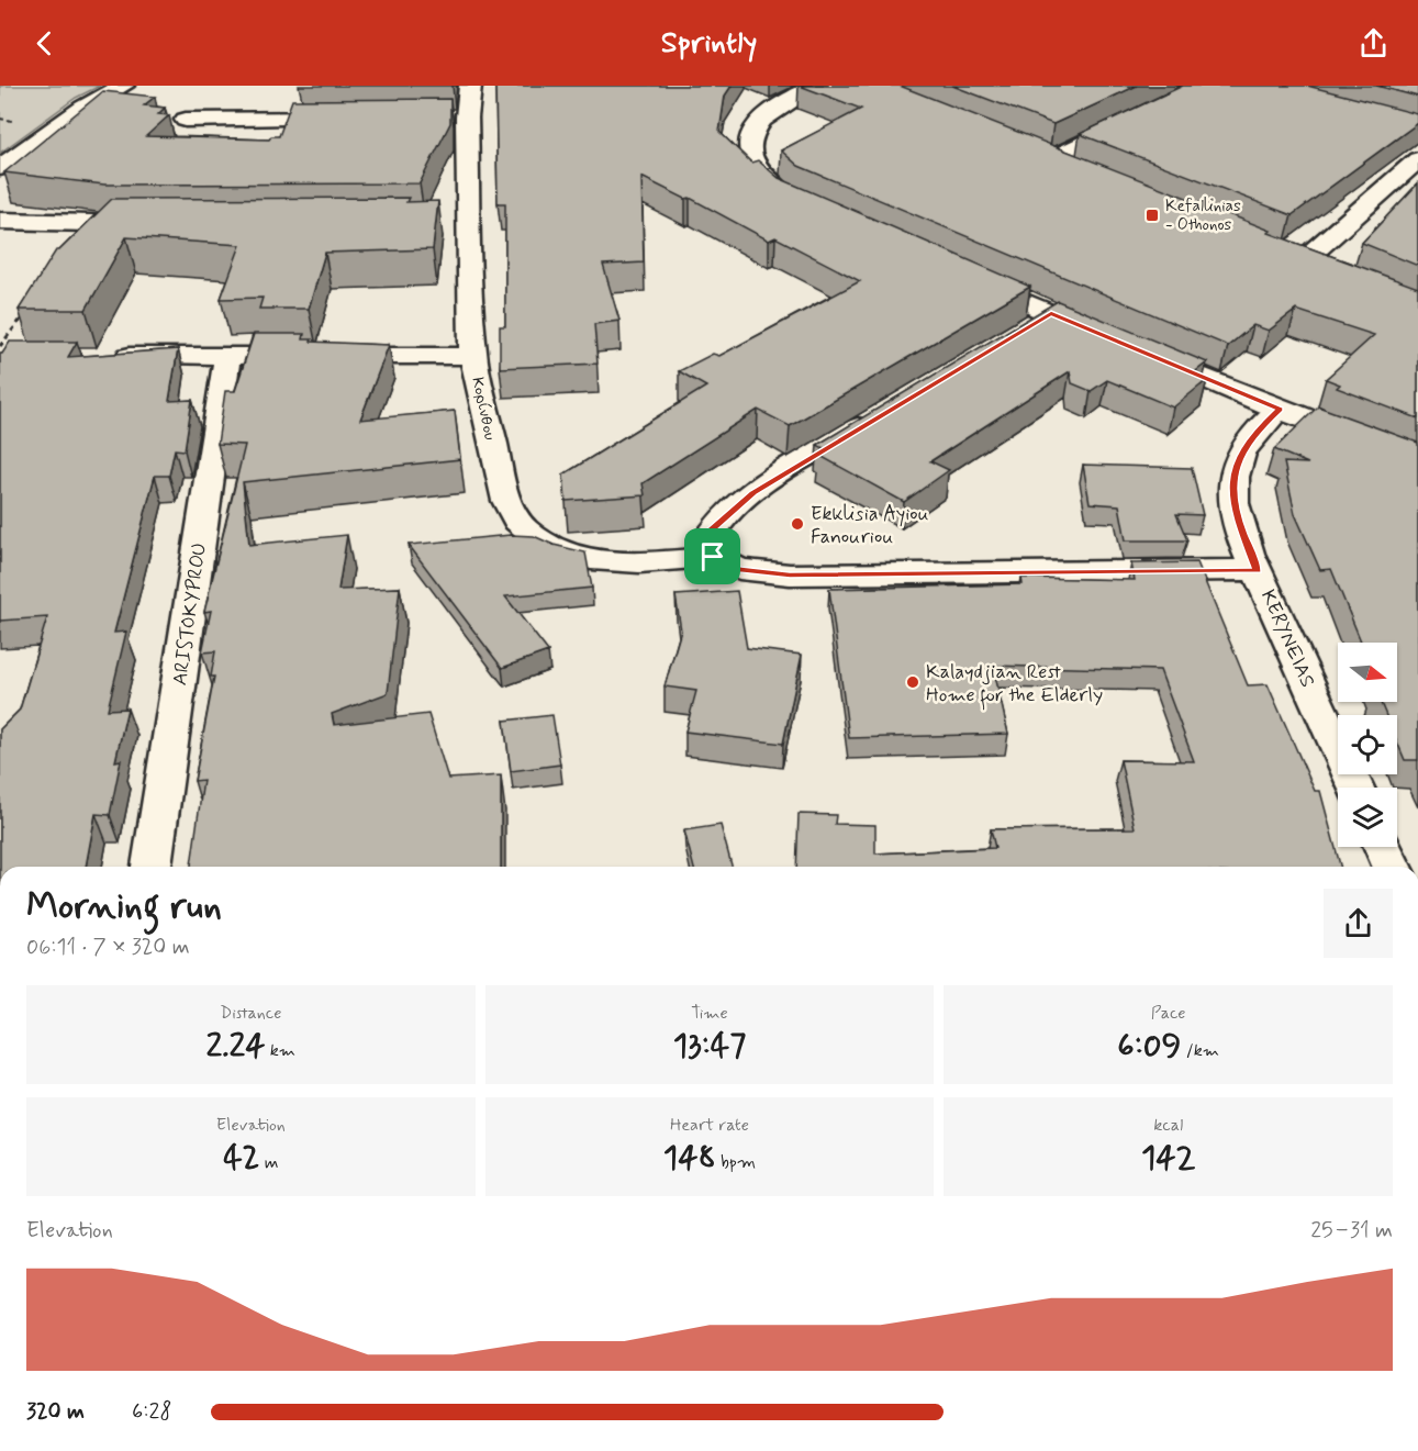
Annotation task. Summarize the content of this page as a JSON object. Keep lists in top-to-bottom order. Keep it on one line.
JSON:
{"streets":{"street":["Κορίνθου","ARISTOKYPROU","KERYNEIAS"]},"places":{"transit":["Kefallinias - Othonos"],"other":["Ekklisia Ayiou Fanouriou","Kalaydjian Rest Home for the Elderly"]},"north":"right","page":{"header":"Sprintly","heading":["Morning run","06:11 · 7 × 320 m"],"stats":[["Distance","2.24 km"],["Time","13:47"],["Pace","6:09 /km"],["Elevation","42 m"],["Heart rate","148 bpm"],["kcal","142"]],"chart":["Elevation","25–31 m"],"list":[{"name":"320 m","note":"6:28"}]}}
